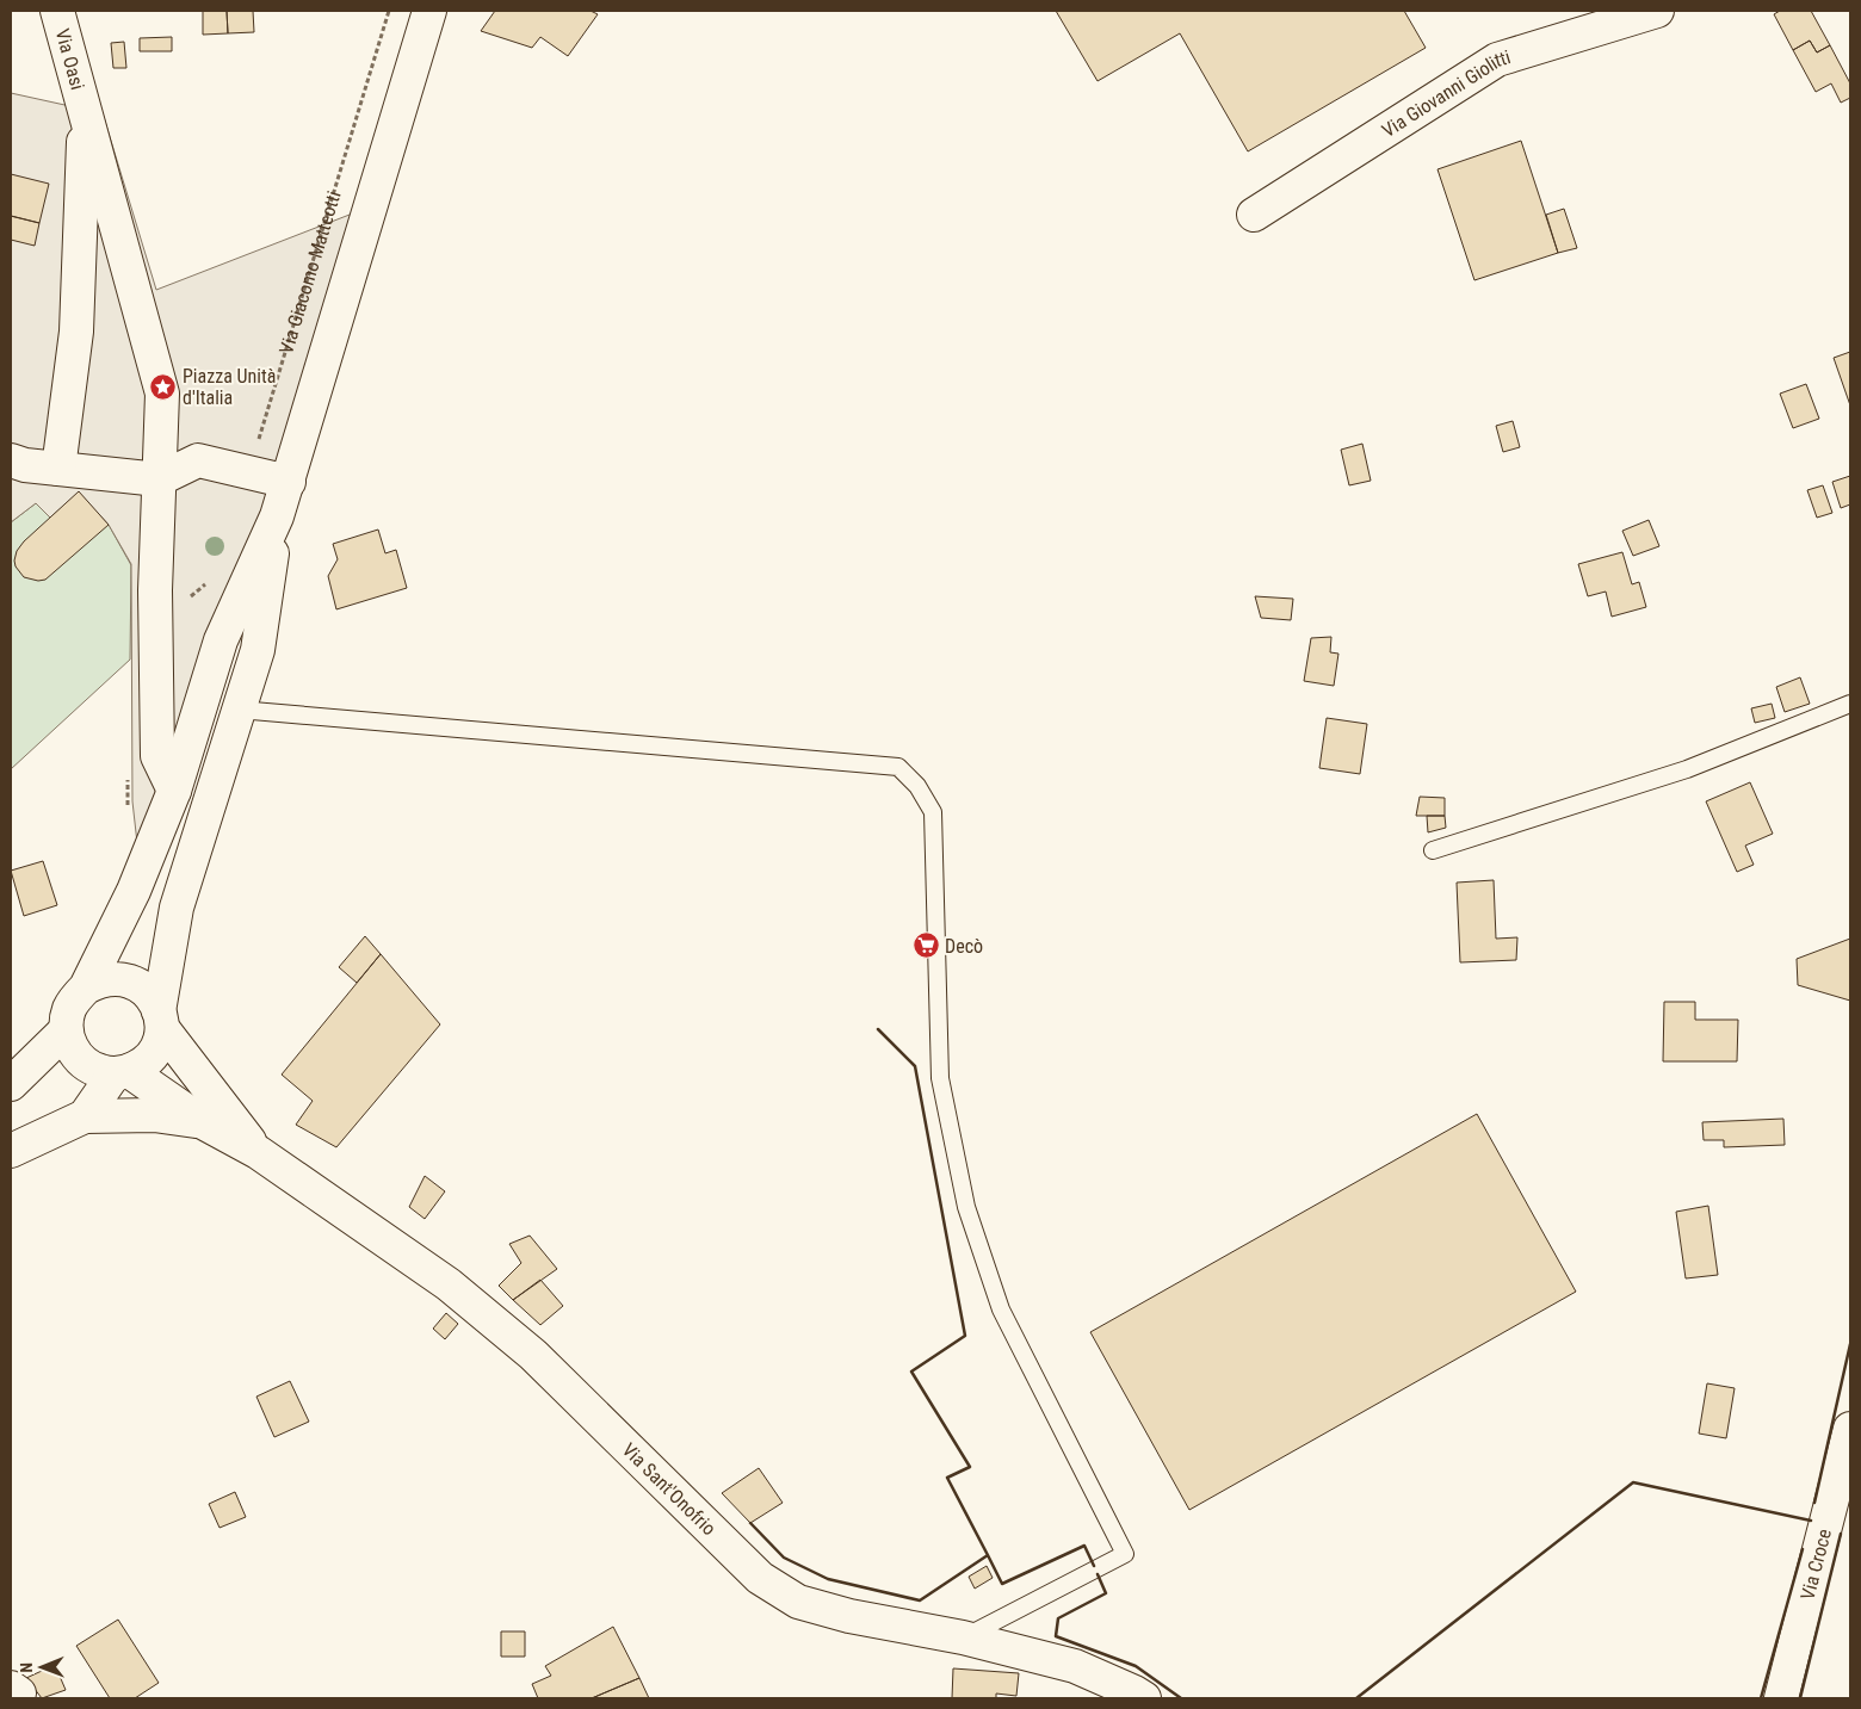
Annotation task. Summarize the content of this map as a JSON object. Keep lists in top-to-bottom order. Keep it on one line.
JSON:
{"streets":{"main road":["Via Oasi","Via Giovanni Giolitti","Via Giacomo Matteotti","Via Sant'Onofrio","Via Croce"]},"places":{"place":["Piazza Unità d'Italia"],"supermarket":["Decò"]},"north":"left"}
